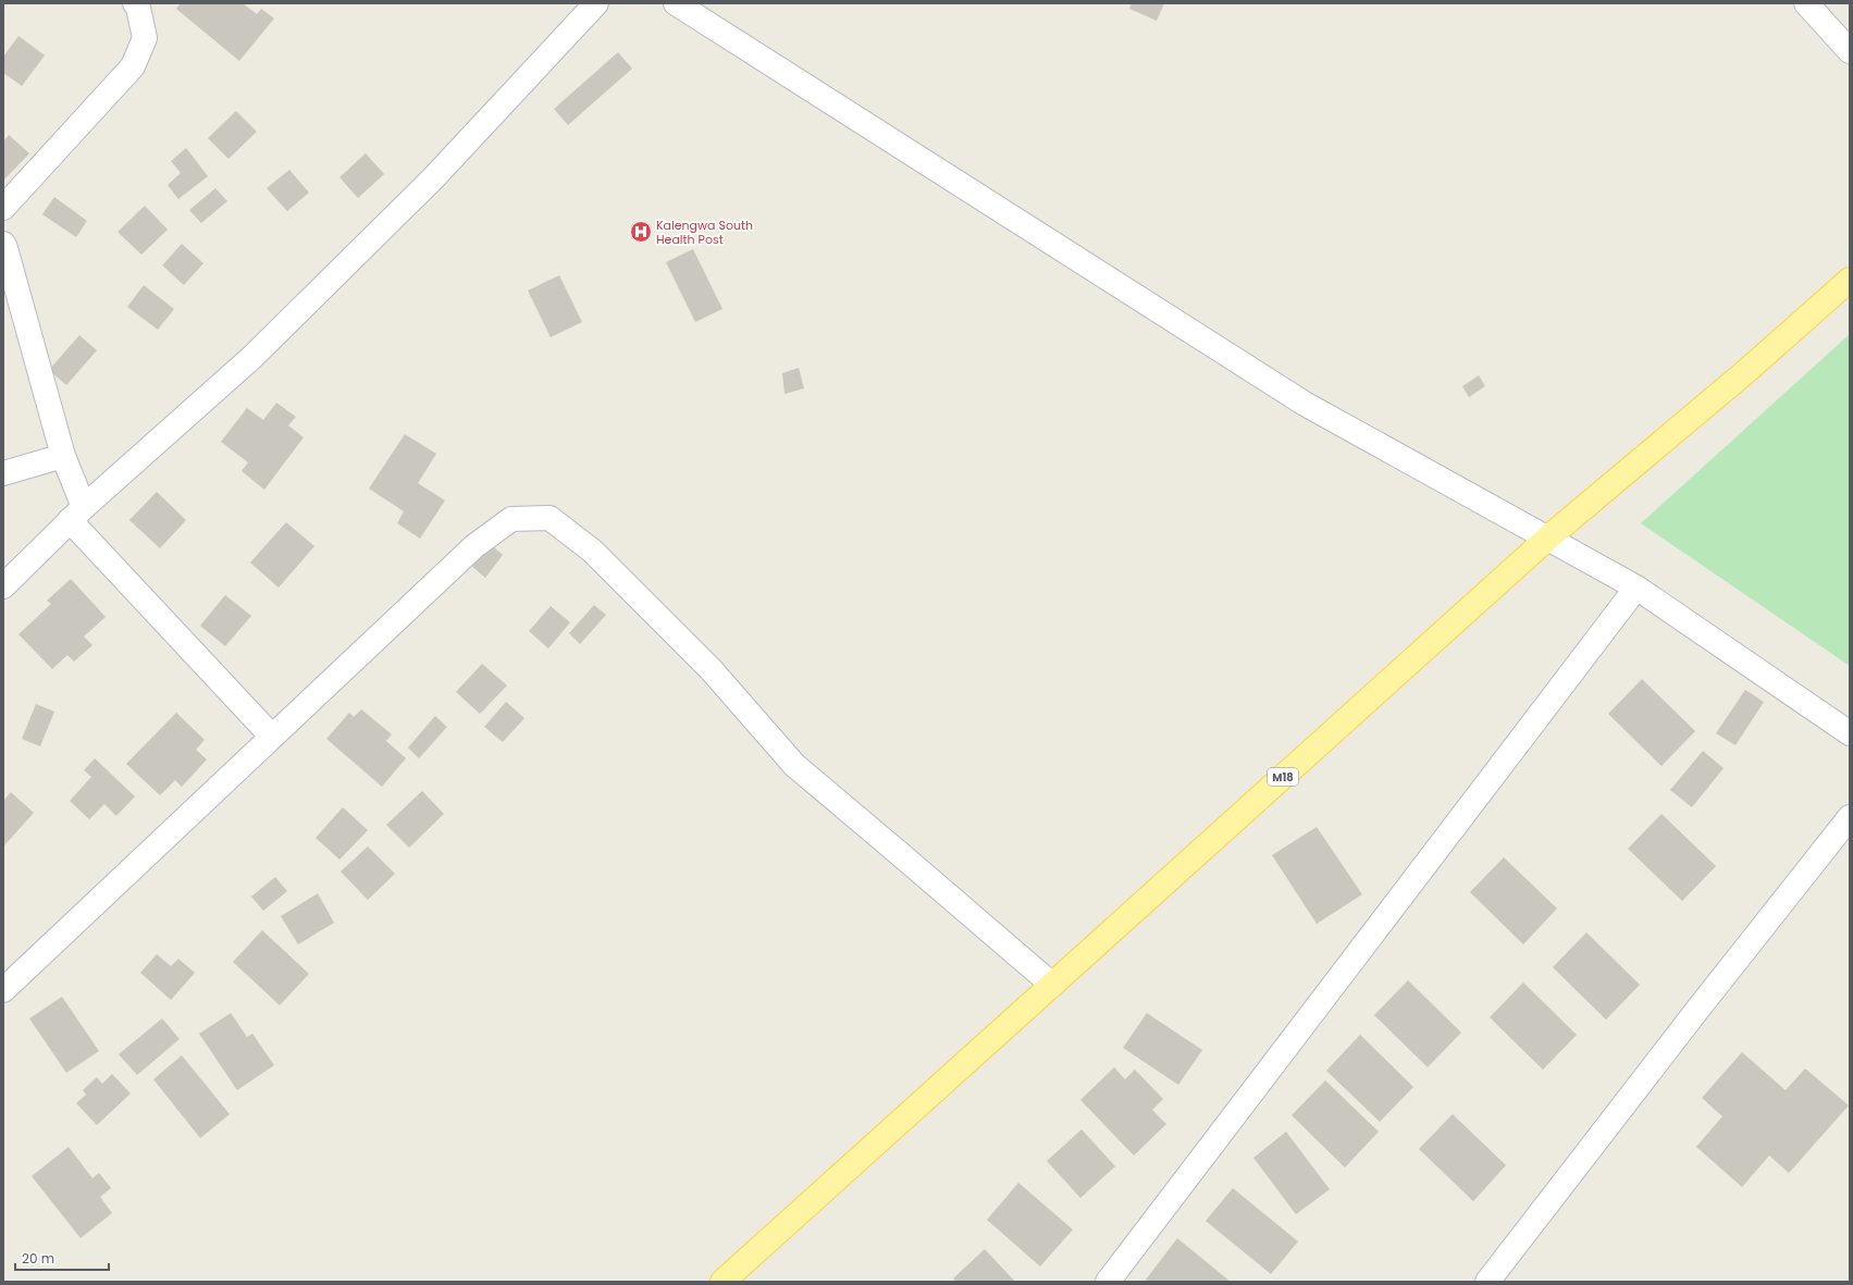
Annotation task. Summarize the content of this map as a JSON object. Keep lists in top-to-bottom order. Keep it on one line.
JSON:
{"streets":{"main road":["M18"]},"places":{"hospital":["Kalengwa South Health Post"]},"scale_bar":"20 m"}
